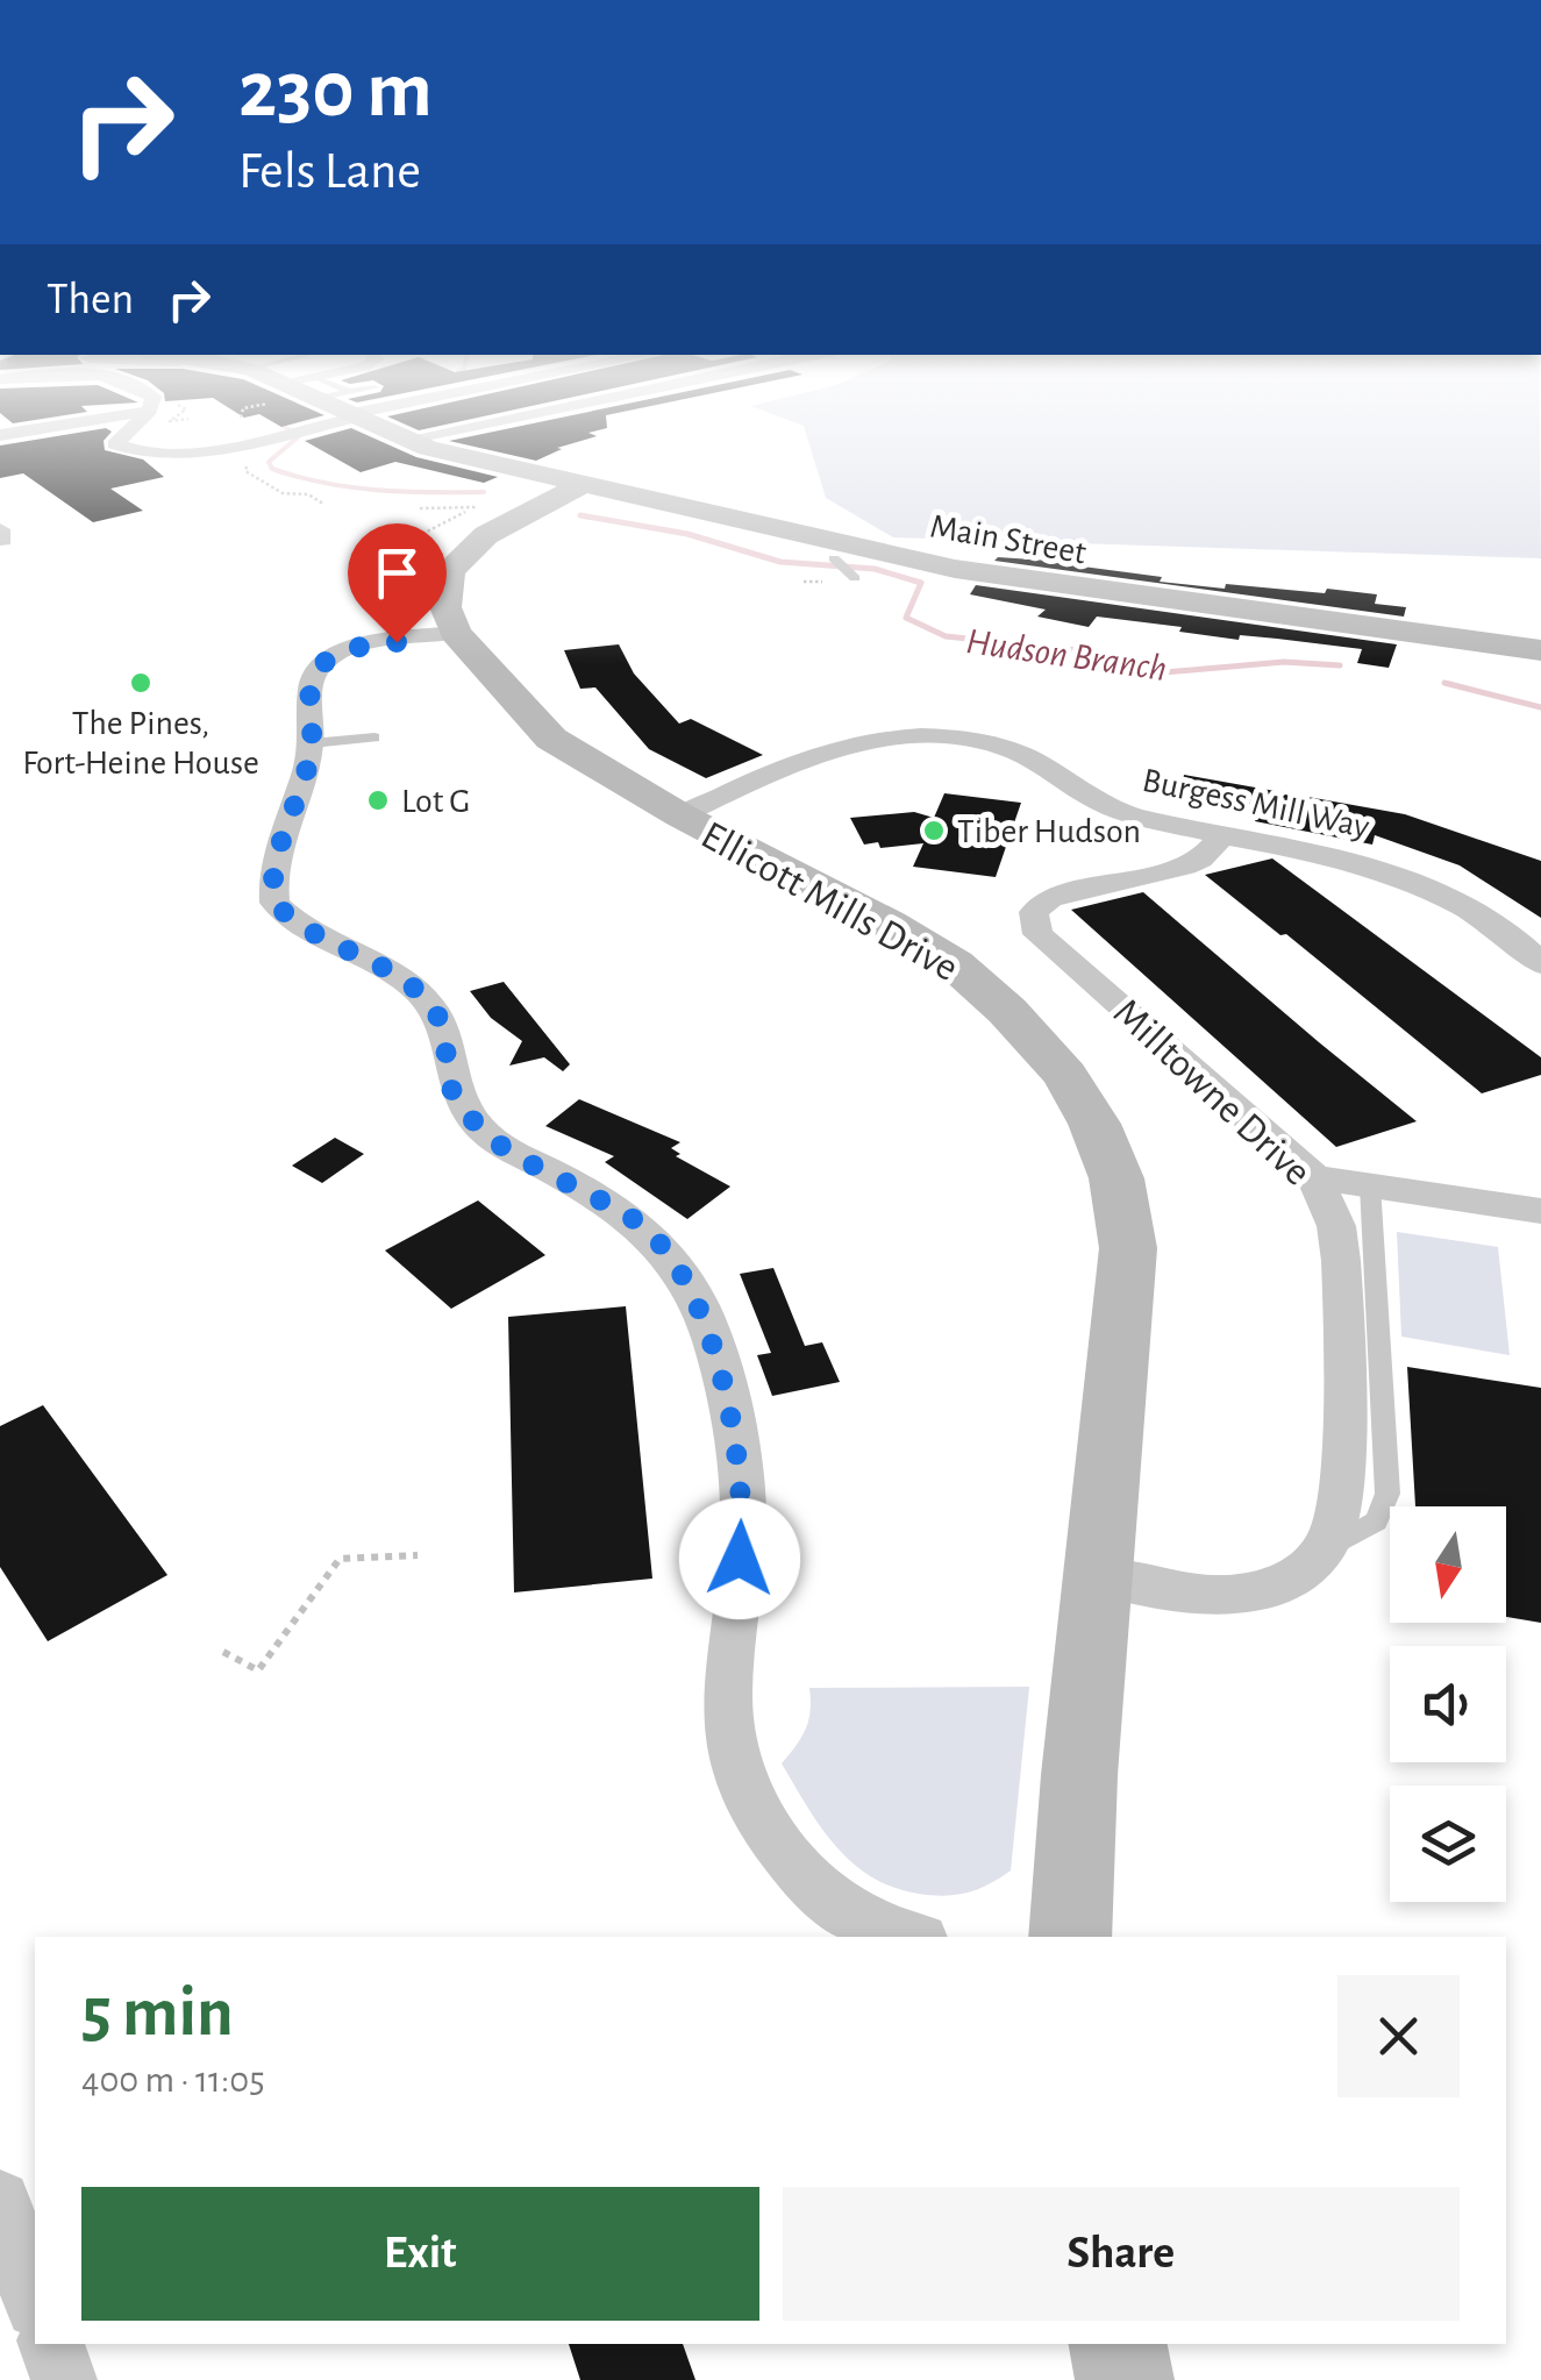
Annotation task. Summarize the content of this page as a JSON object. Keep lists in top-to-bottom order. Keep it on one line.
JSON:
{"streets":{"main road":["Main Street","Ellicott Mills Drive"],"street":["Burgess Mill Way","Milltowne Drive"]},"crossings":[["Burgess Mill Way","Ellicott Mills Drive"],["Burgess Mill Way","Milltowne Drive"]],"water":["Hudson Branch"],"places":["The Pines, Fort-Heine House","Lot G","Tiber Hudson"],"north":"bottom","page":{"turn":["230 m","Fels Lane"],"then":"Then","heading":["5 min","400 m · 11:05"],"buttons":["Exit","Share"]}}
